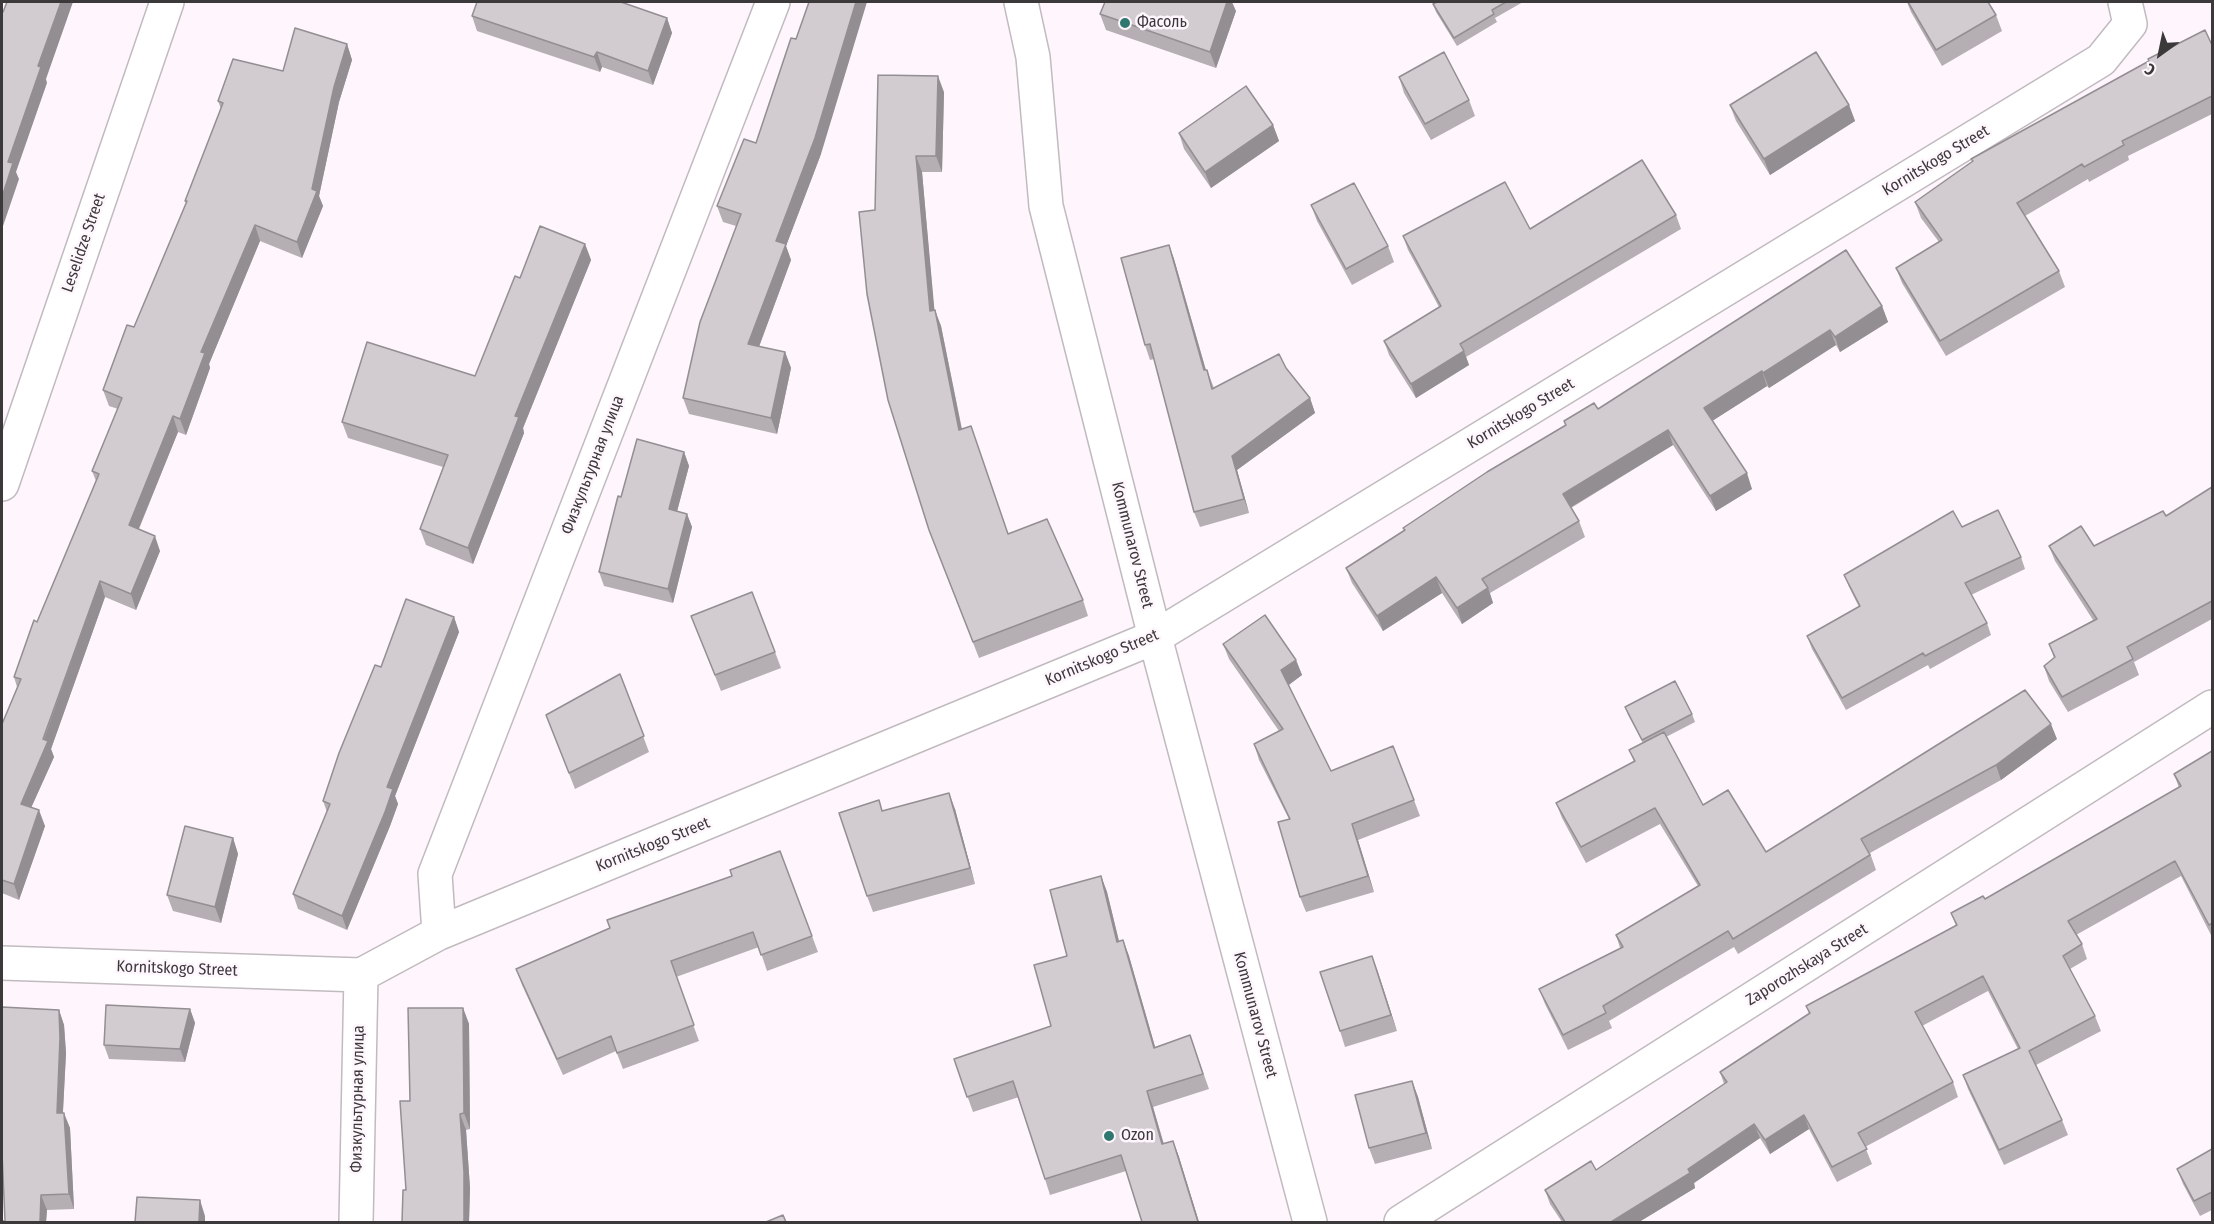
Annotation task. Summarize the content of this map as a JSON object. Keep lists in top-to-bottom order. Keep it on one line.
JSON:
{"streets":{"street":["Kornitskogo Street","Leselidze Street","Физкультурная улица","Kommunarov Street","Zaporozhskaya Street"]},"crossings":[["Kornitskogo Street","Физкультурная улица"],["Kornitskogo Street","Kommunarov Street"]],"places":["Фасоль","Ozon"],"north":"bottom left"}
